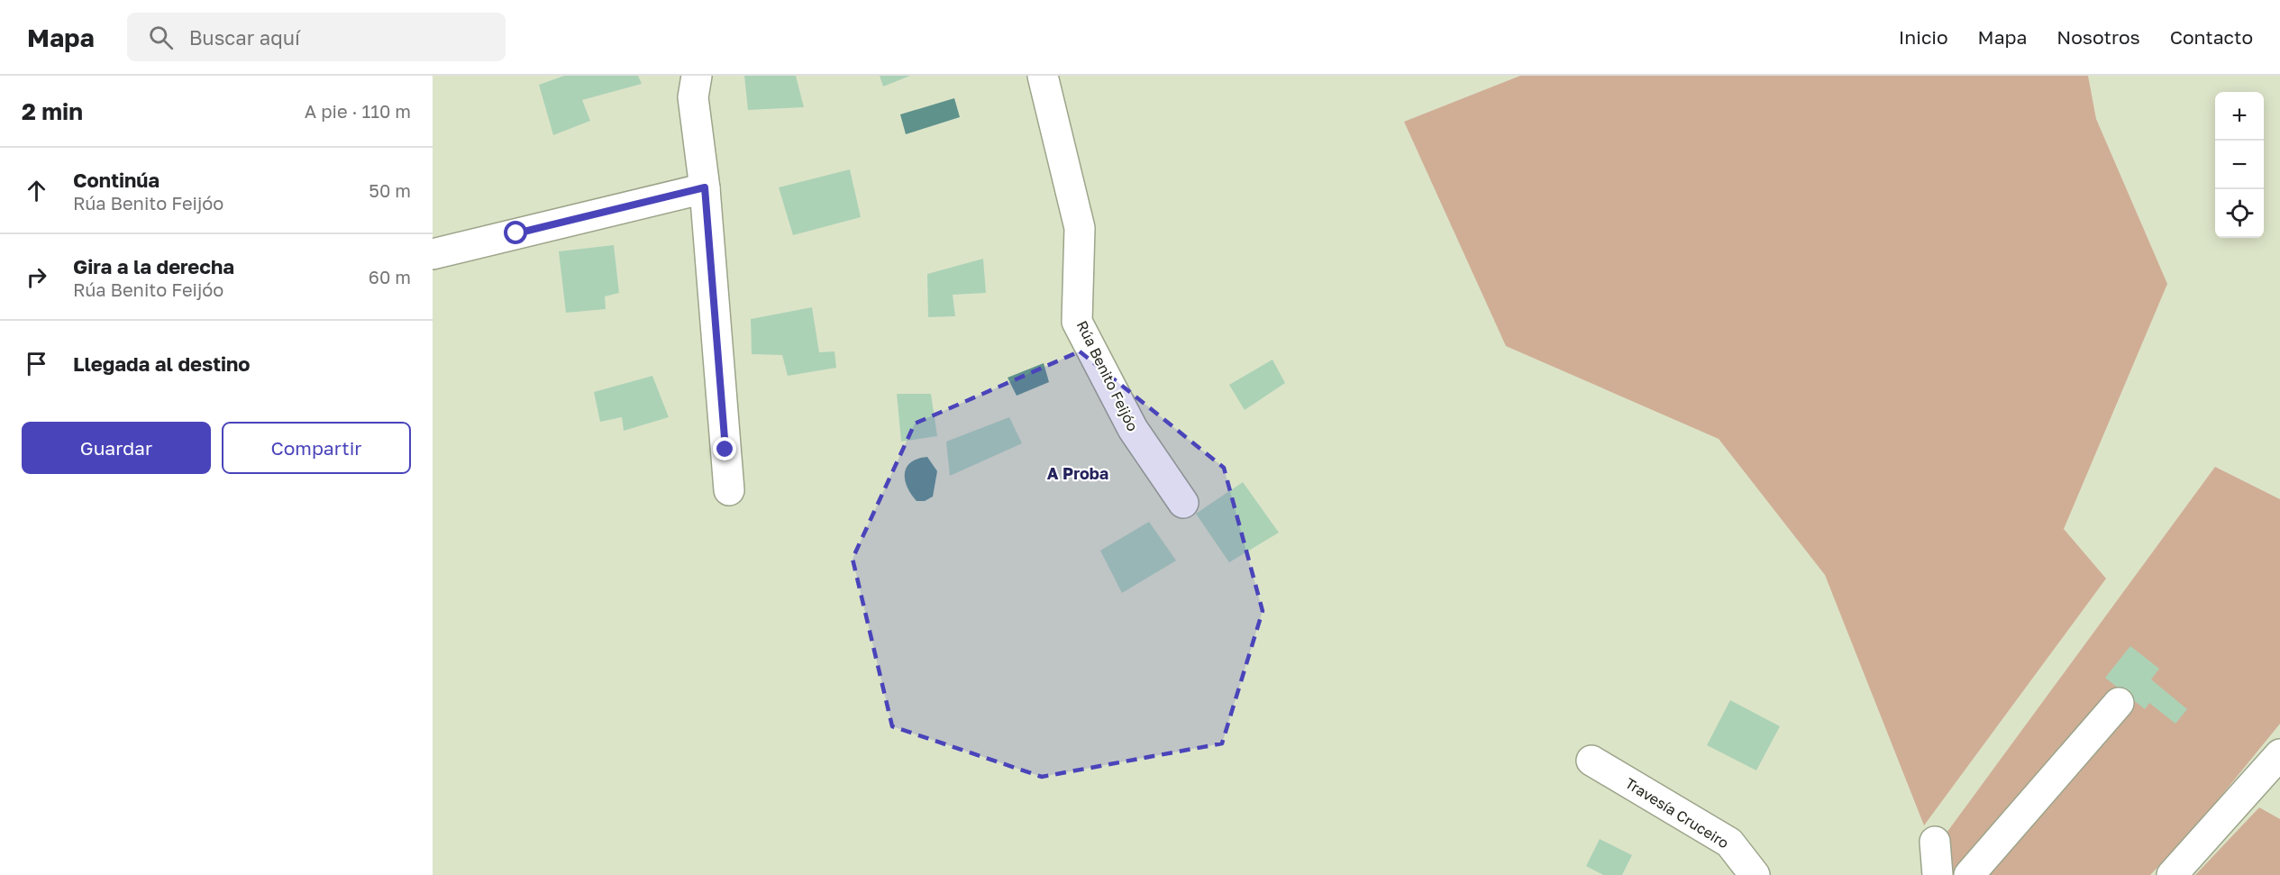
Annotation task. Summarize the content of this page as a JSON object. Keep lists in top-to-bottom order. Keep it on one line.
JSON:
{"streets":{"street":["Rúa Benito Feijóo","Travesía Cruceiro"]},"districts":["A Proba"],"page":{"header":"Mapa","search":"Buscar aquí","nav":["Inicio","Mapa","Nosotros","Contacto"],"heading":["2 min","A pie · 110 m"],"map_buttons":["+","−"],"list":[["Continúa","Rúa Benito Feijóo","50 m"],["Gira a la derecha","Rúa Benito Feijóo","60 m"],"Llegada al destino"],"buttons":["Guardar","Compartir"]}}
